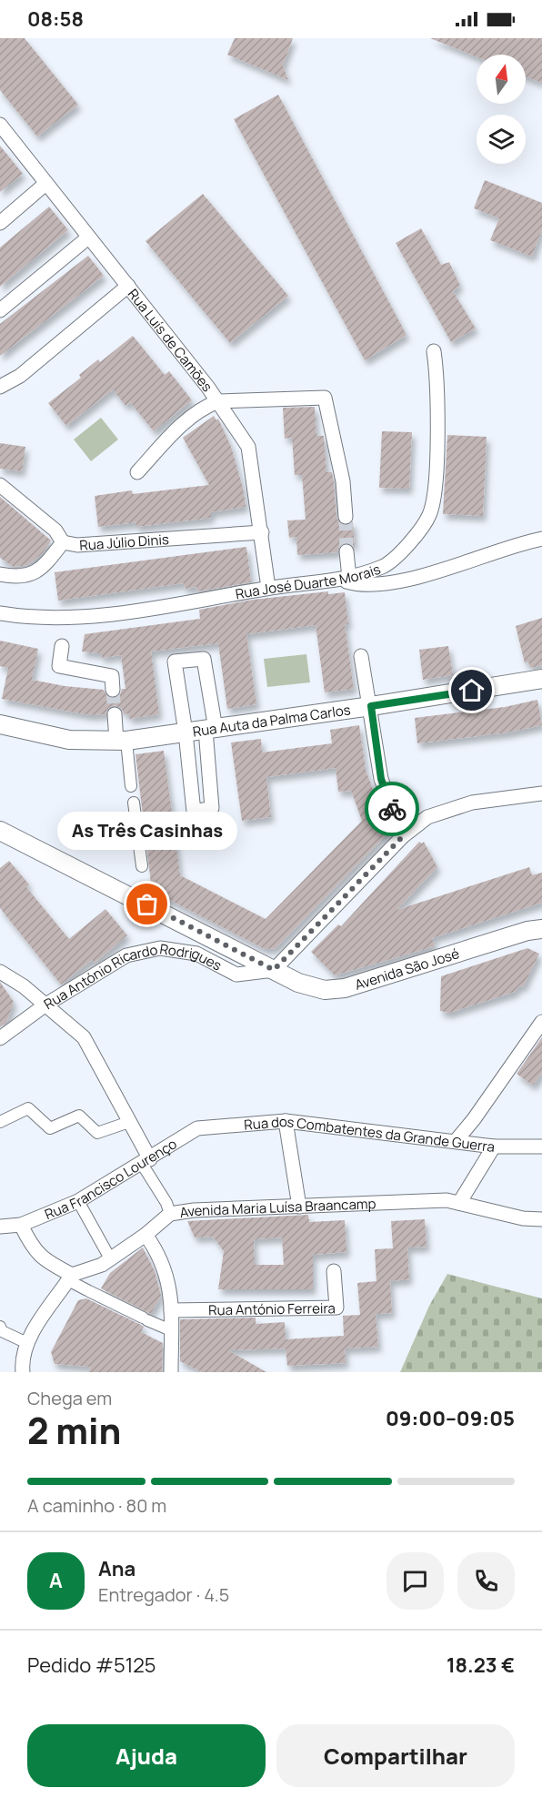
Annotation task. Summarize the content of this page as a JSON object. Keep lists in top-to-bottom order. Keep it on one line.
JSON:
{"streets":{"street":["Rua Luís de Camões","Rua Júlio Dinis","Rua José Duarte Morais","Rua Auta da Palma Carlos","Avenida São José","Rua António Ricardo Rodrigues","Rua dos Combatentes da Grande Guerra","Rua Francisco Lourenço","Avenida Maria Luísa Braancamp","Rua António Ferreira"]},"crossings":[["Rua Luís de Camões","Rua Júlio Dinis"],["Rua Luís de Camões","Rua José Duarte Morais"],["Avenida São José","Rua António Ricardo Rodrigues"],["Rua dos Combatentes da Grande Guerra","Rua Francisco Lourenço"]],"places":["As Três Casinhas"],"north":"top","page":{"status":"08:58","bubble":"As Três Casinhas","heading":["2 min","Chega em","09:00–09:05"],"panel":["Ana","Entregador · 4.5","Pedido #5125","18.23 €"],"bar":"A caminho · 80 m","round":"A","buttons":["Ajuda","Compartilhar"]}}
